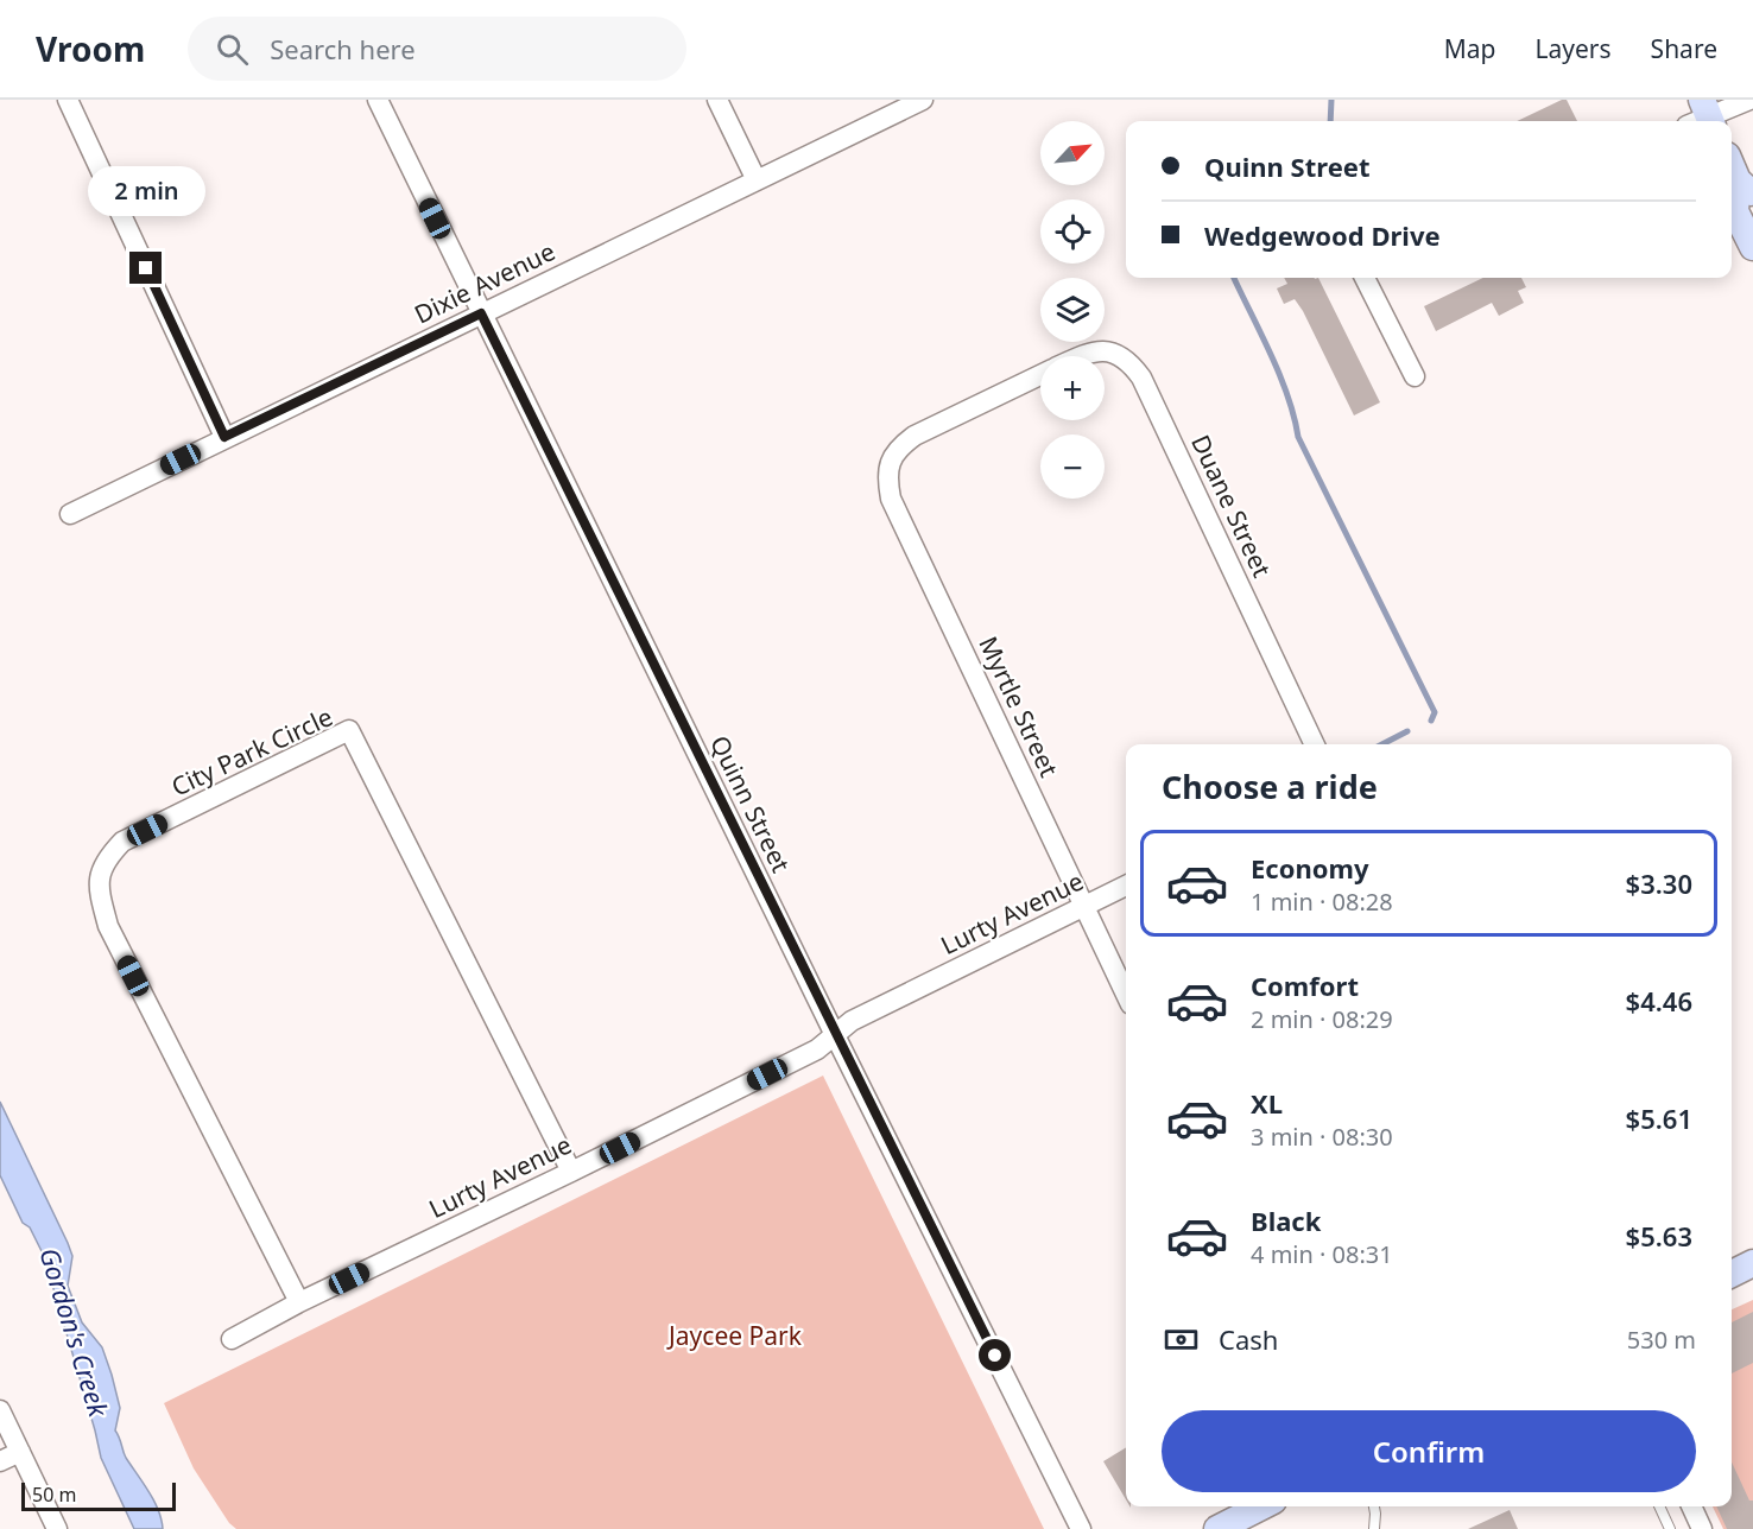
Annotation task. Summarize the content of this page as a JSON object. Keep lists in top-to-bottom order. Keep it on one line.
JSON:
{"streets":{"street":["Dixie Avenue","Duane Street","Myrtle Street","City Park Circle","Quinn Street","Lurty Avenue"]},"crossings":[["Dixie Avenue","Quinn Street"],["Duane Street","Myrtle Street"],["Myrtle Street","Lurty Avenue"],["City Park Circle","Lurty Avenue"],["Quinn Street","Lurty Avenue"]],"water":["Gordon's Creek"],"parks":["Jaycee Park"],"scale_bar":"50 m","north":"top right","page":{"header":"Vroom","search":"Search here","nav":["Map","Layers","Share"],"map_buttons":["+","−"],"banner":["Quinn Street","Wedgewood Drive"],"bubble":"2 min","heading":"Choose a ride","list":[{"name":"Economy","note":"1 min · 08:28","value":"$3.30"},{"name":"Comfort","note":"2 min · 08:29","value":"$4.46"},{"name":"XL","note":"3 min · 08:30","value":"$5.61"},{"name":"Black","note":"4 min · 08:31","value":"$5.63"}],"pay":["Cash","530 m"],"buttons":"Confirm","scale":"50 m"}}
